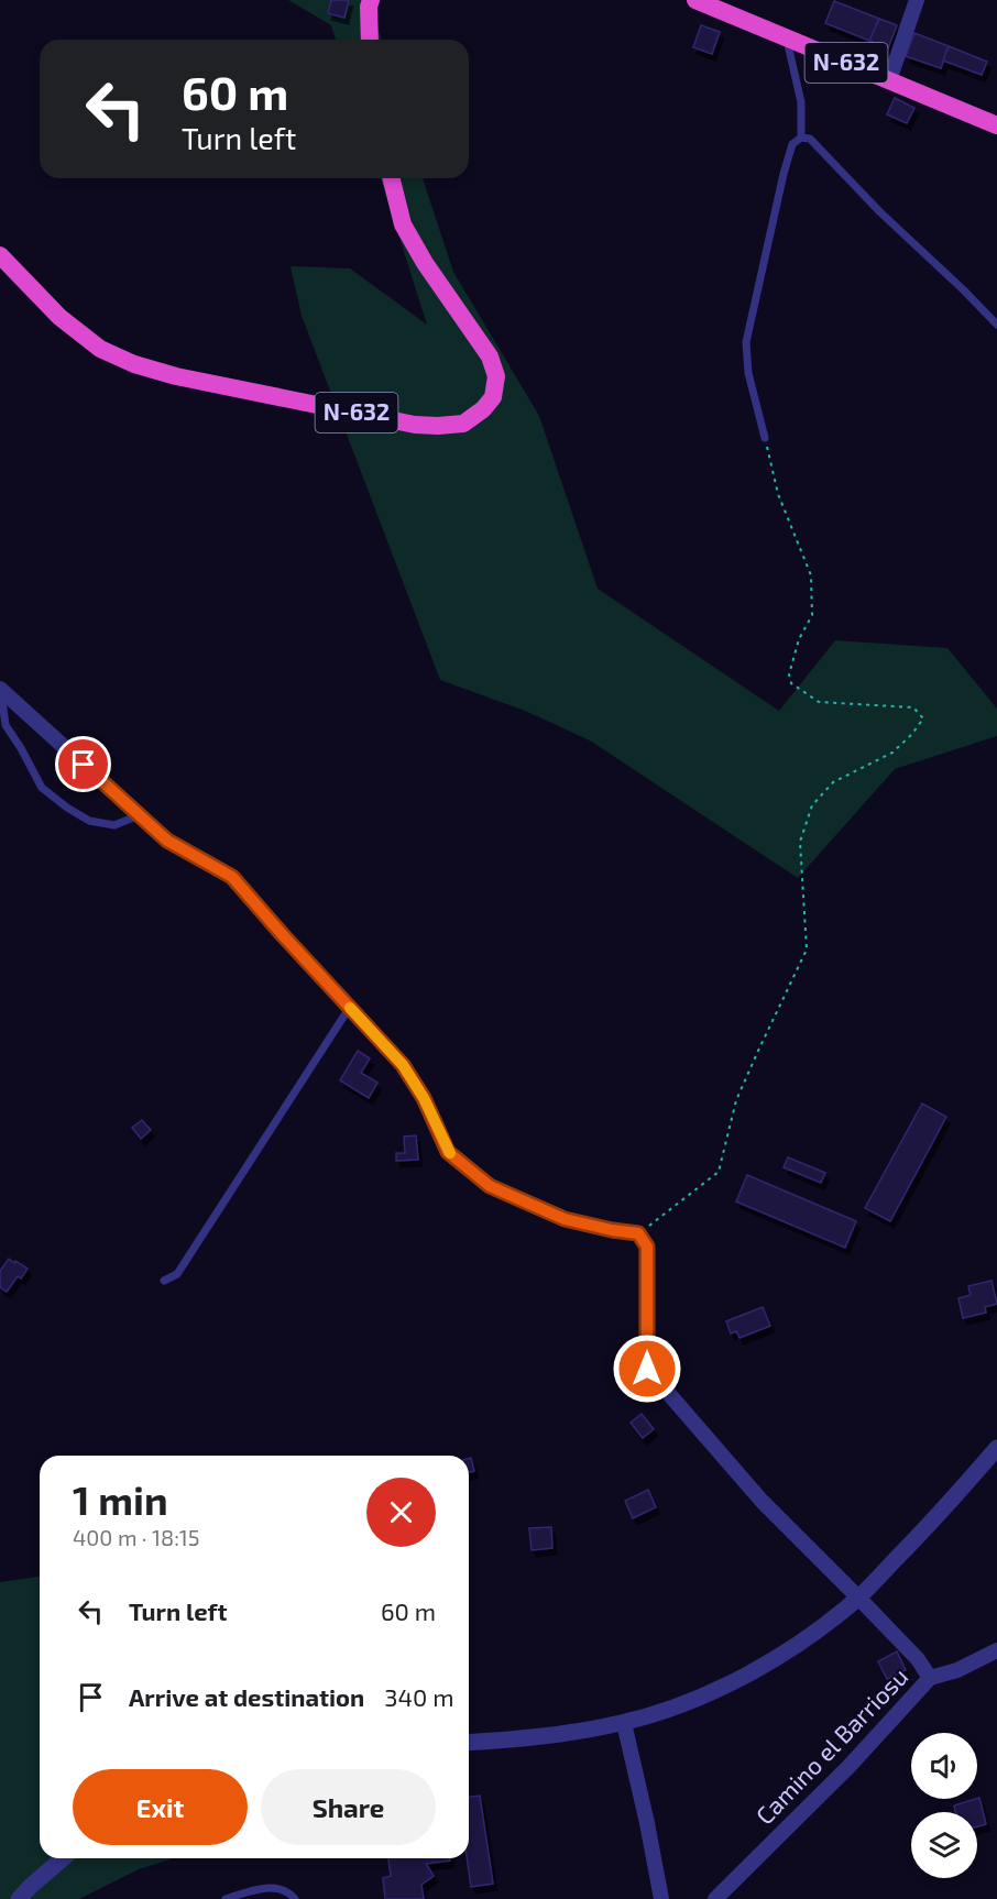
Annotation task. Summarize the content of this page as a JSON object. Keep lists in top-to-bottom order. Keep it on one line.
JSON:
{"streets":{"highway":["N-632"],"street":["Camino el Barriosu"]},"page":{"turn":["60 m","Turn left"],"heading":["1 min","400 m · 18:15"],"list":[{"name":"Turn left","value":"60 m"},{"name":"Arrive at destination","value":"340 m"}],"buttons":["Exit","Share"]}}
